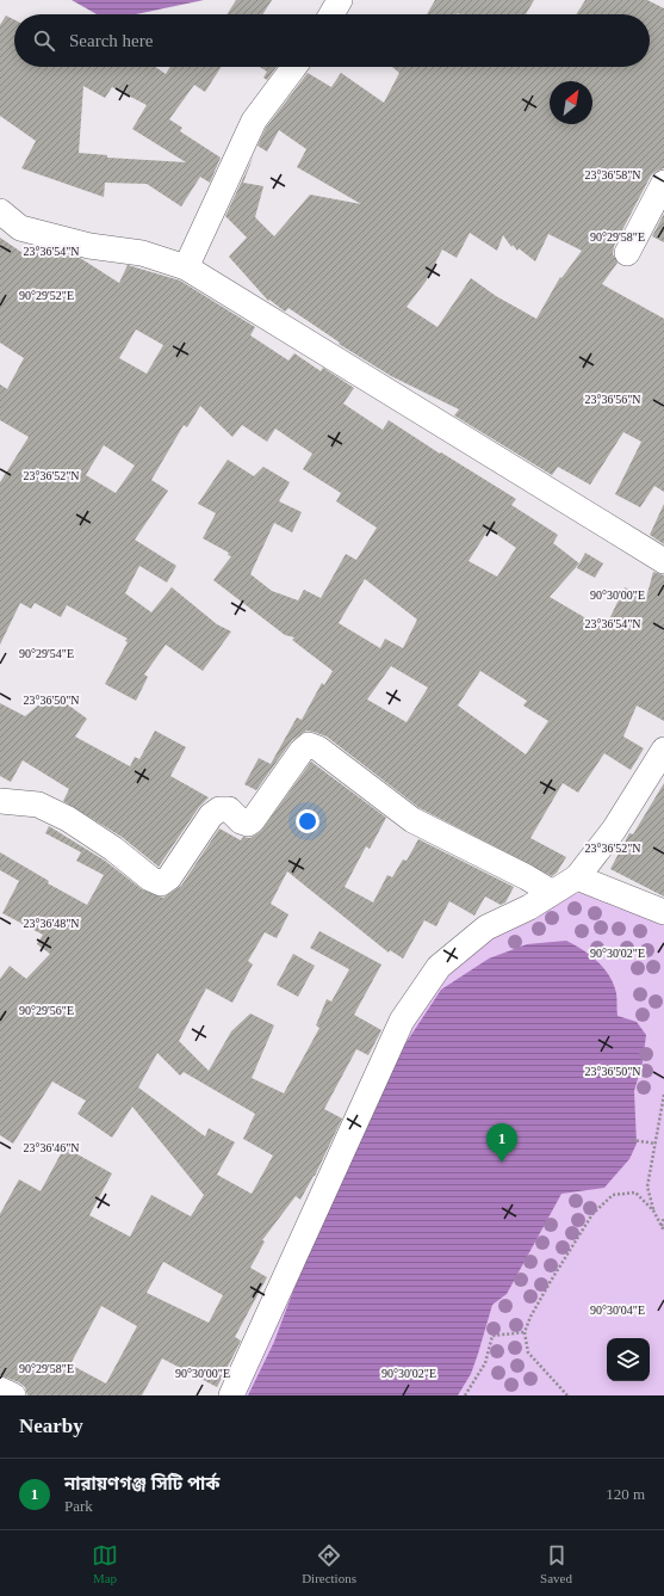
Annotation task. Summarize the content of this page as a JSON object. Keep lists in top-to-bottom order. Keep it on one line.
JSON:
{"north":"top right","page":{"search":"Search here","pins":"1","heading":"Nearby","list":[{"mark":"1","name":"নারায়ণগঞ্জ সিটি পার্ক","note":"Park","value":"120 m"}],"nav":["Map","Directions","Saved"]},"coordinates":["23°36'58\"N","90°29'58\"E","23°36'54\"N","90°29'52\"E","23°36'56\"N","23°36'52\"N","90°30'00\"E","90°29'54\"E","23°36'50\"N","23°36'48\"N","90°30'02\"E","90°29'56\"E","23°36'46\"N","90°30'04\"E"]}
